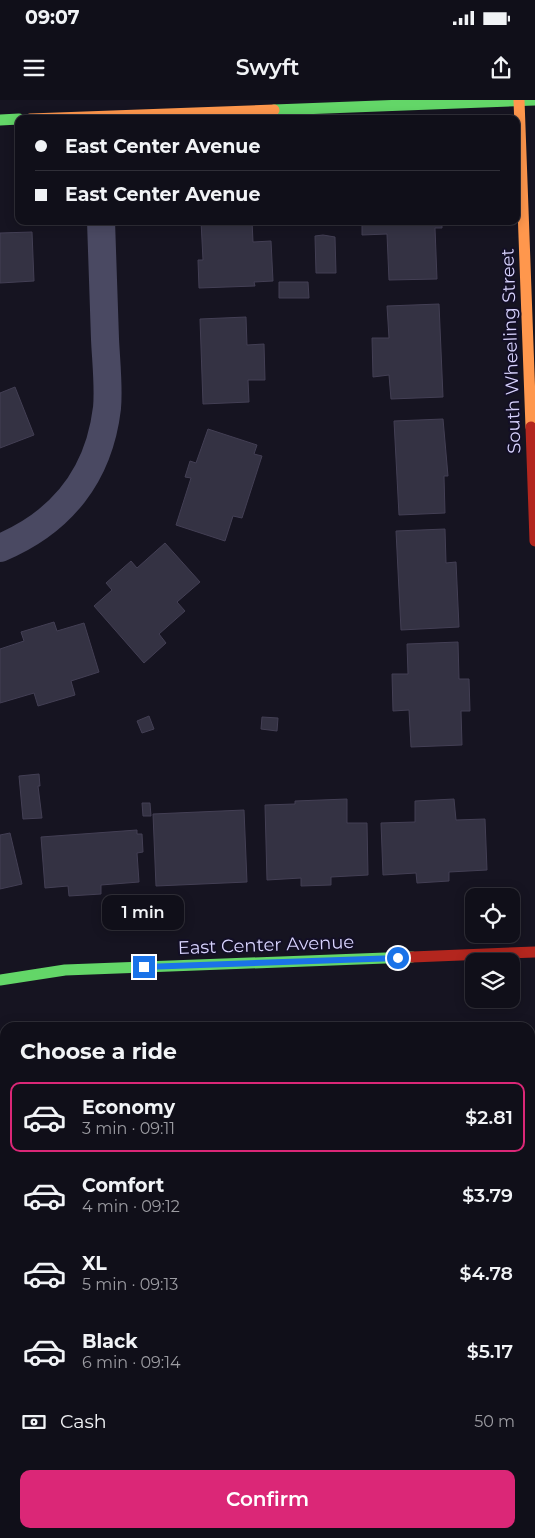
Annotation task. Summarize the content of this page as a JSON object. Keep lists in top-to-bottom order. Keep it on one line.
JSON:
{"streets":{"street":["South Wheeling Street","East Center Avenue"]},"page":{"status":"09:07","header":"Swyft","banner":["East Center Avenue","East Center Avenue"],"bubble":"1 min","heading":"Choose a ride","list":[{"name":"Economy","note":"3 min · 09:11","value":"$2.81"},{"name":"Comfort","note":"4 min · 09:12","value":"$3.79"},{"name":"XL","note":"5 min · 09:13","value":"$4.78"},{"name":"Black","note":"6 min · 09:14","value":"$5.17"}],"pay":["Cash","50 m"],"buttons":"Confirm"}}
